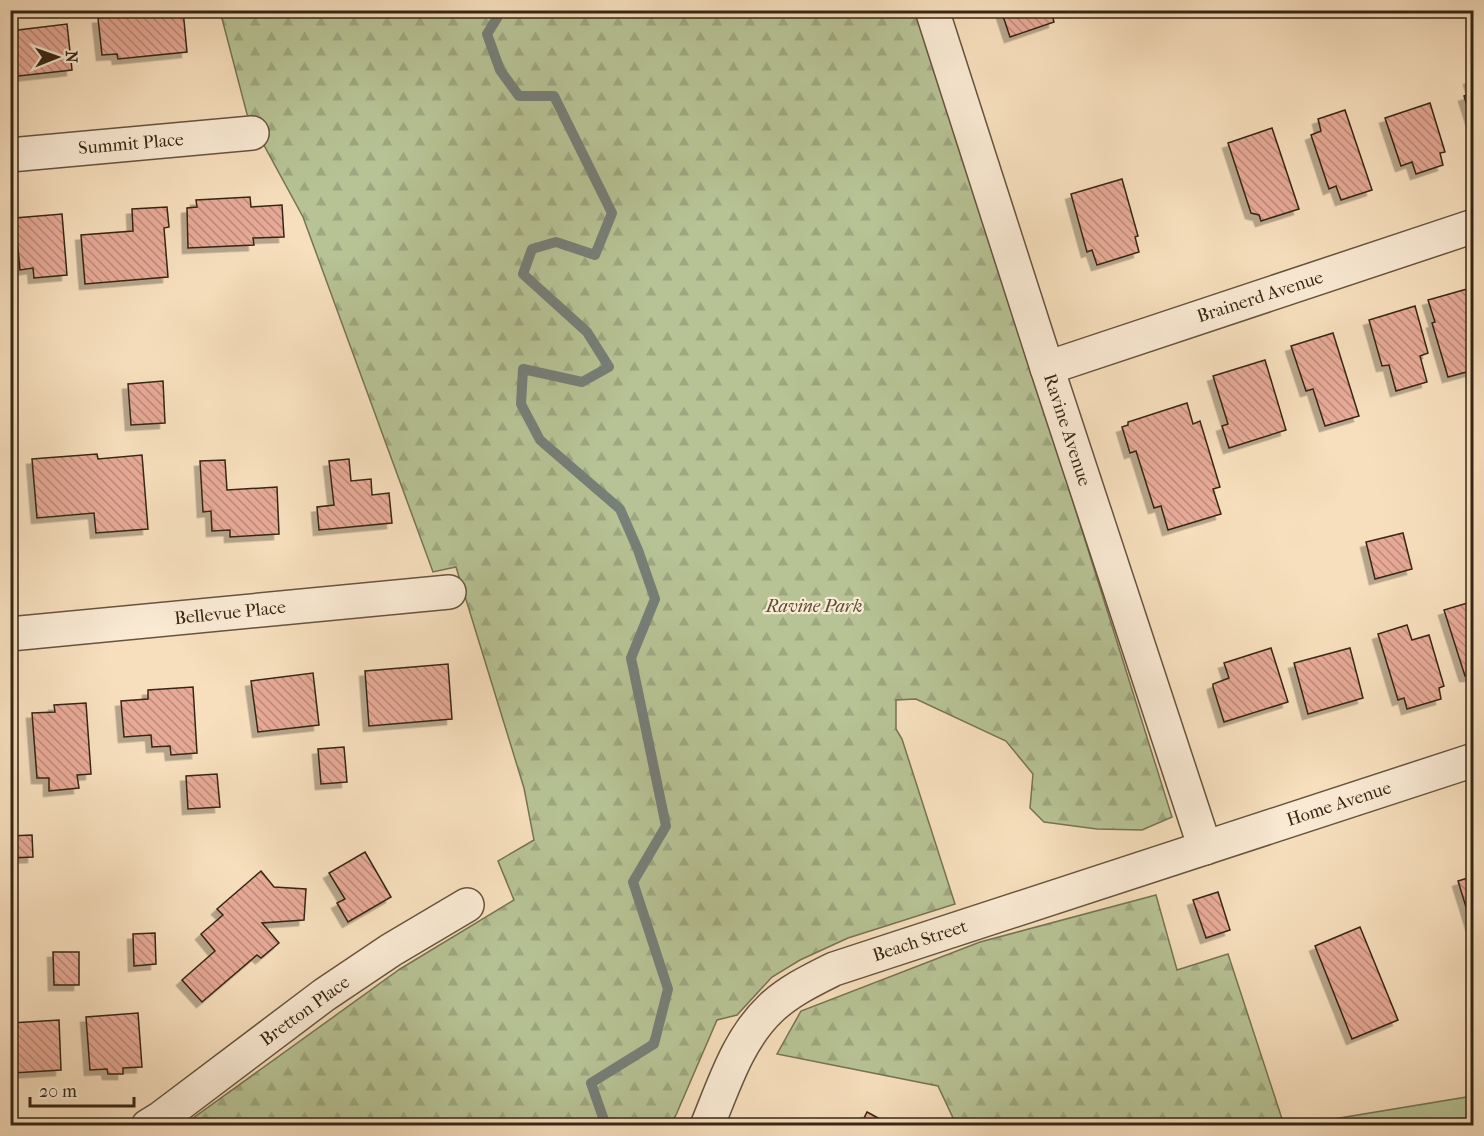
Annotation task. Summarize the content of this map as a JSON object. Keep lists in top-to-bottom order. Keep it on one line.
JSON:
{"streets":{"street":["Summit Place","Brainerd Avenue","Ravine Avenue","Bellevue Place","Home Avenue","Beach Street","Bretton Place"]},"crossings":[["Brainerd Avenue","Ravine Avenue"],["Ravine Avenue","Home Avenue"],["Ravine Avenue","Beach Street"],["Home Avenue","Beach Street"]],"parks":["Ravine Park"],"scale_bar":"20 m","north":"right"}
